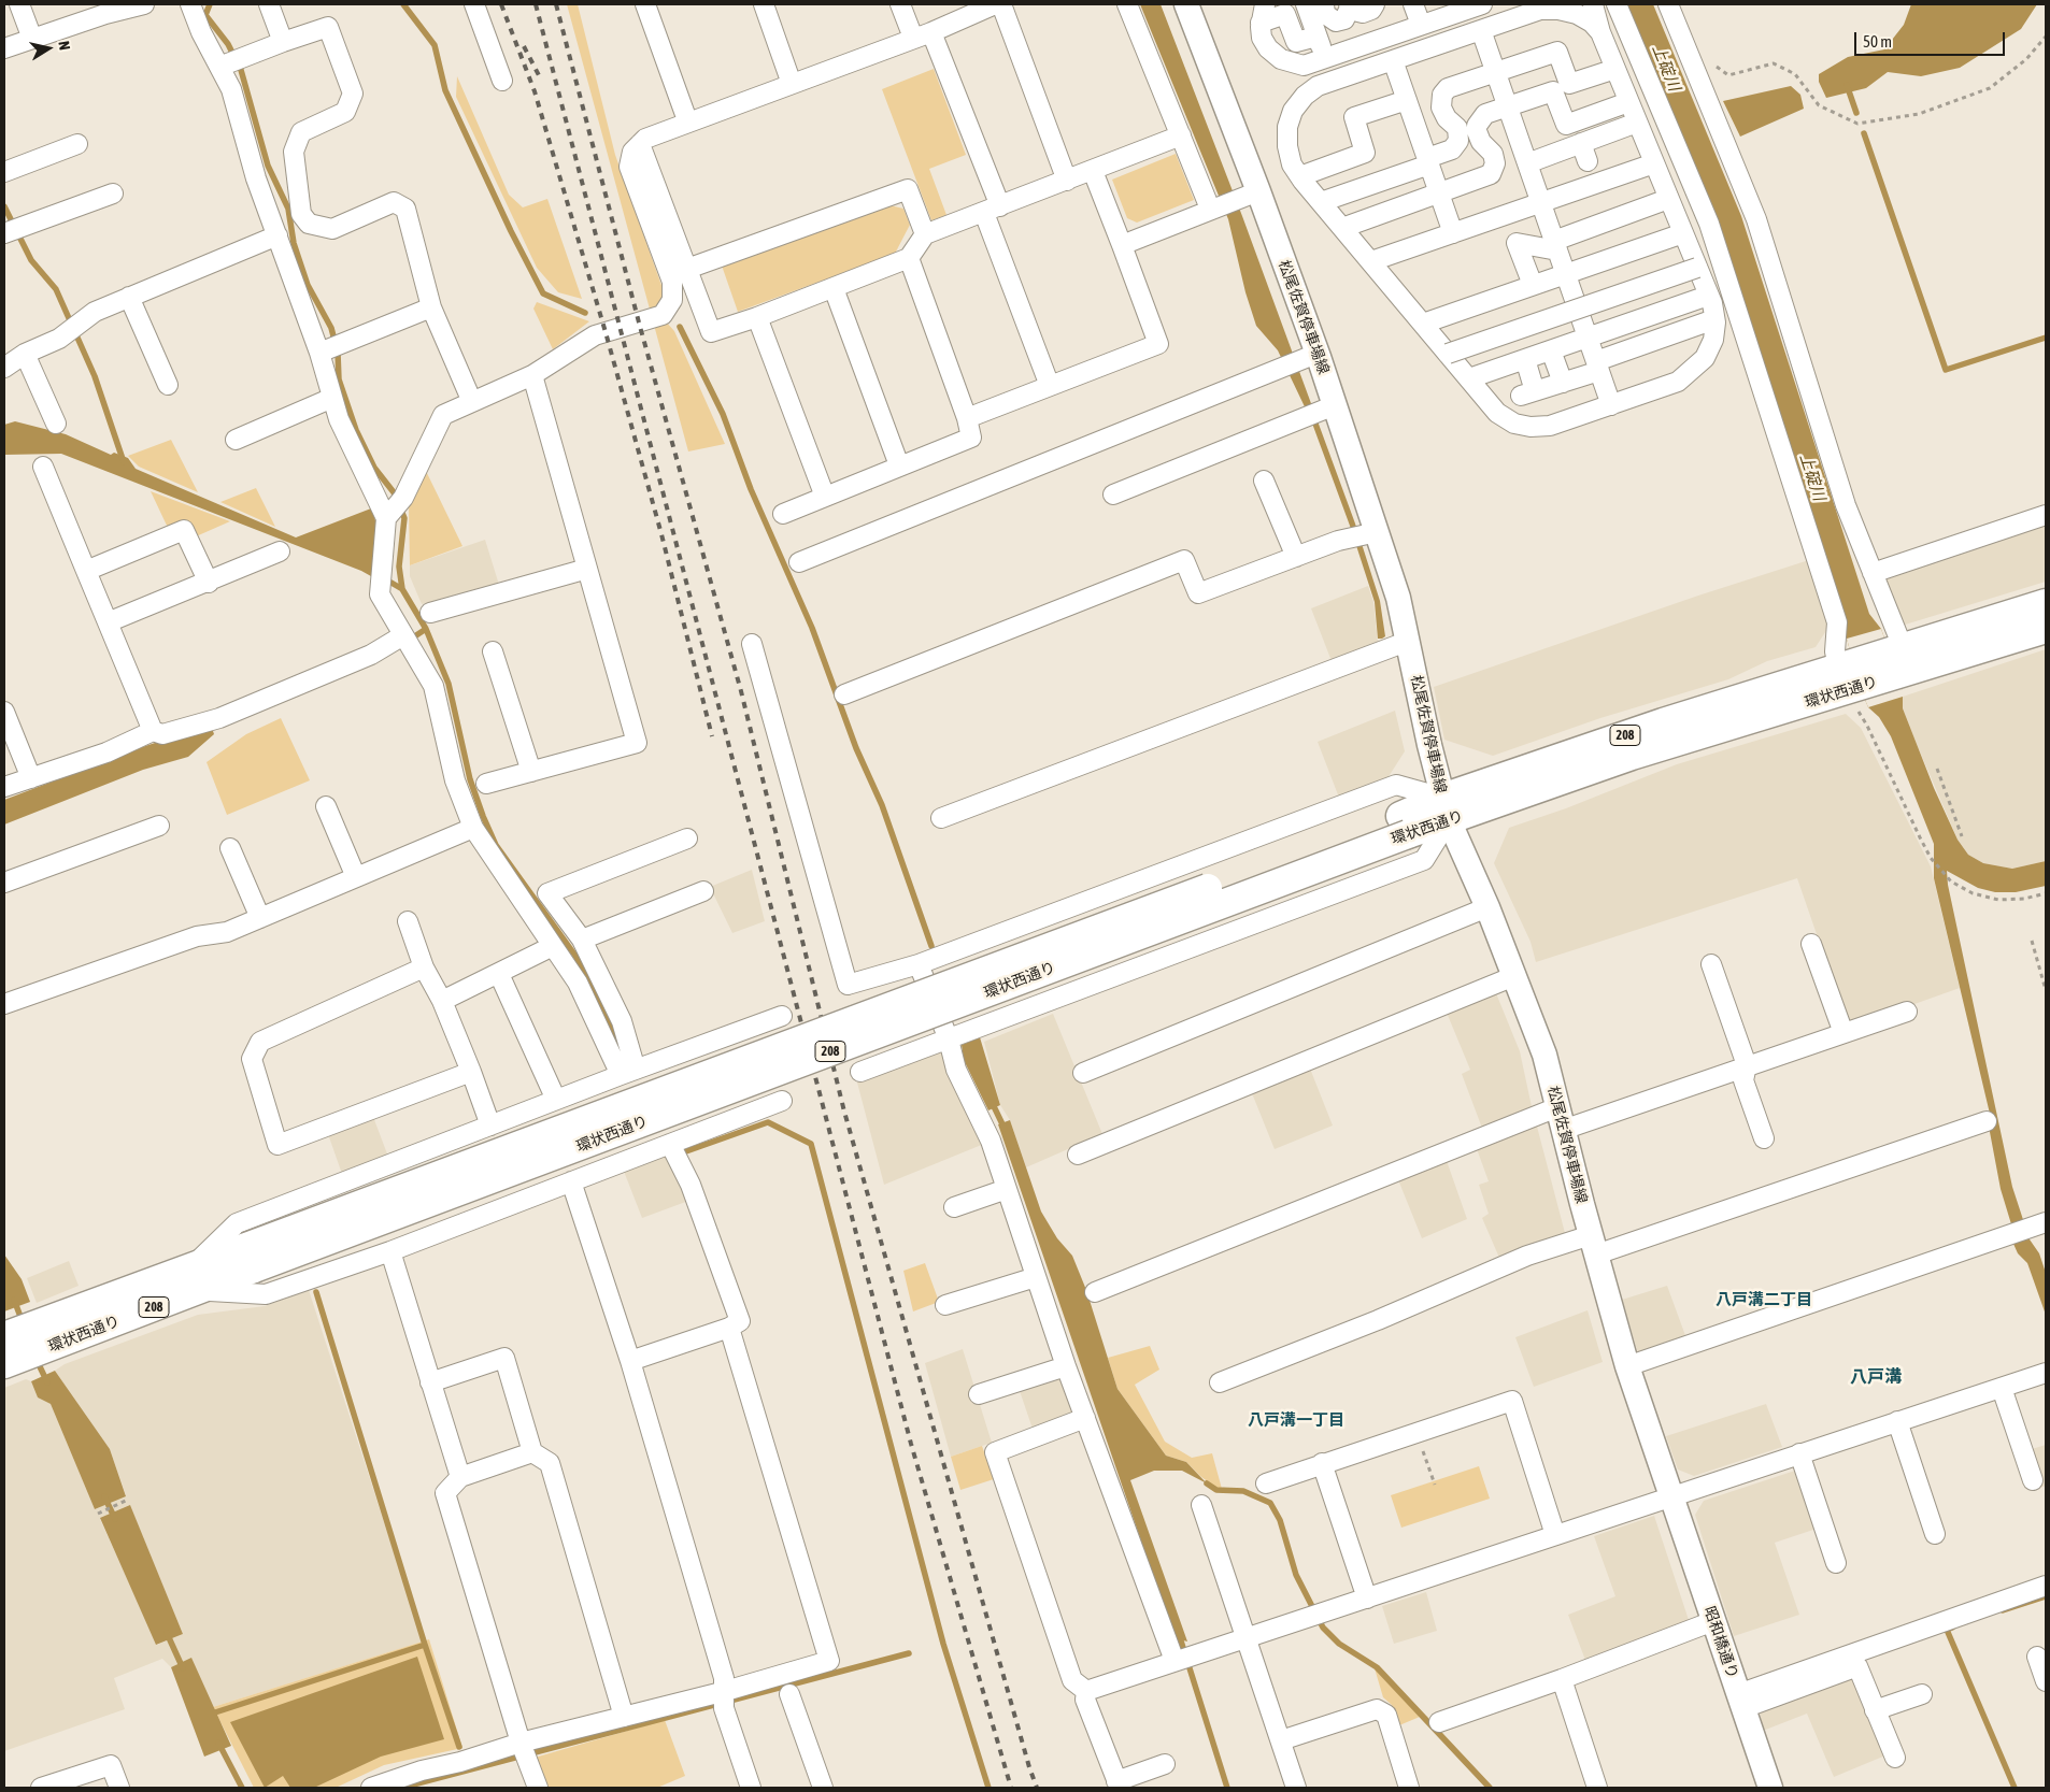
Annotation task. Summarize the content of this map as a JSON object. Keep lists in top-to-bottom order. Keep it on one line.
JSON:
{"streets":{"highway":["環状西通り","208"],"main road":["松尾佐賀停車場線","昭和橋通り"]},"crossings":[["松尾佐賀停車場線","環状西通り"],["松尾佐賀停車場線","昭和橋通り"]],"districts":["八戸溝二丁目","八戸溝","八戸溝一丁目"],"water":["上碇川"],"scale_bar":"50 m","north":"right"}
